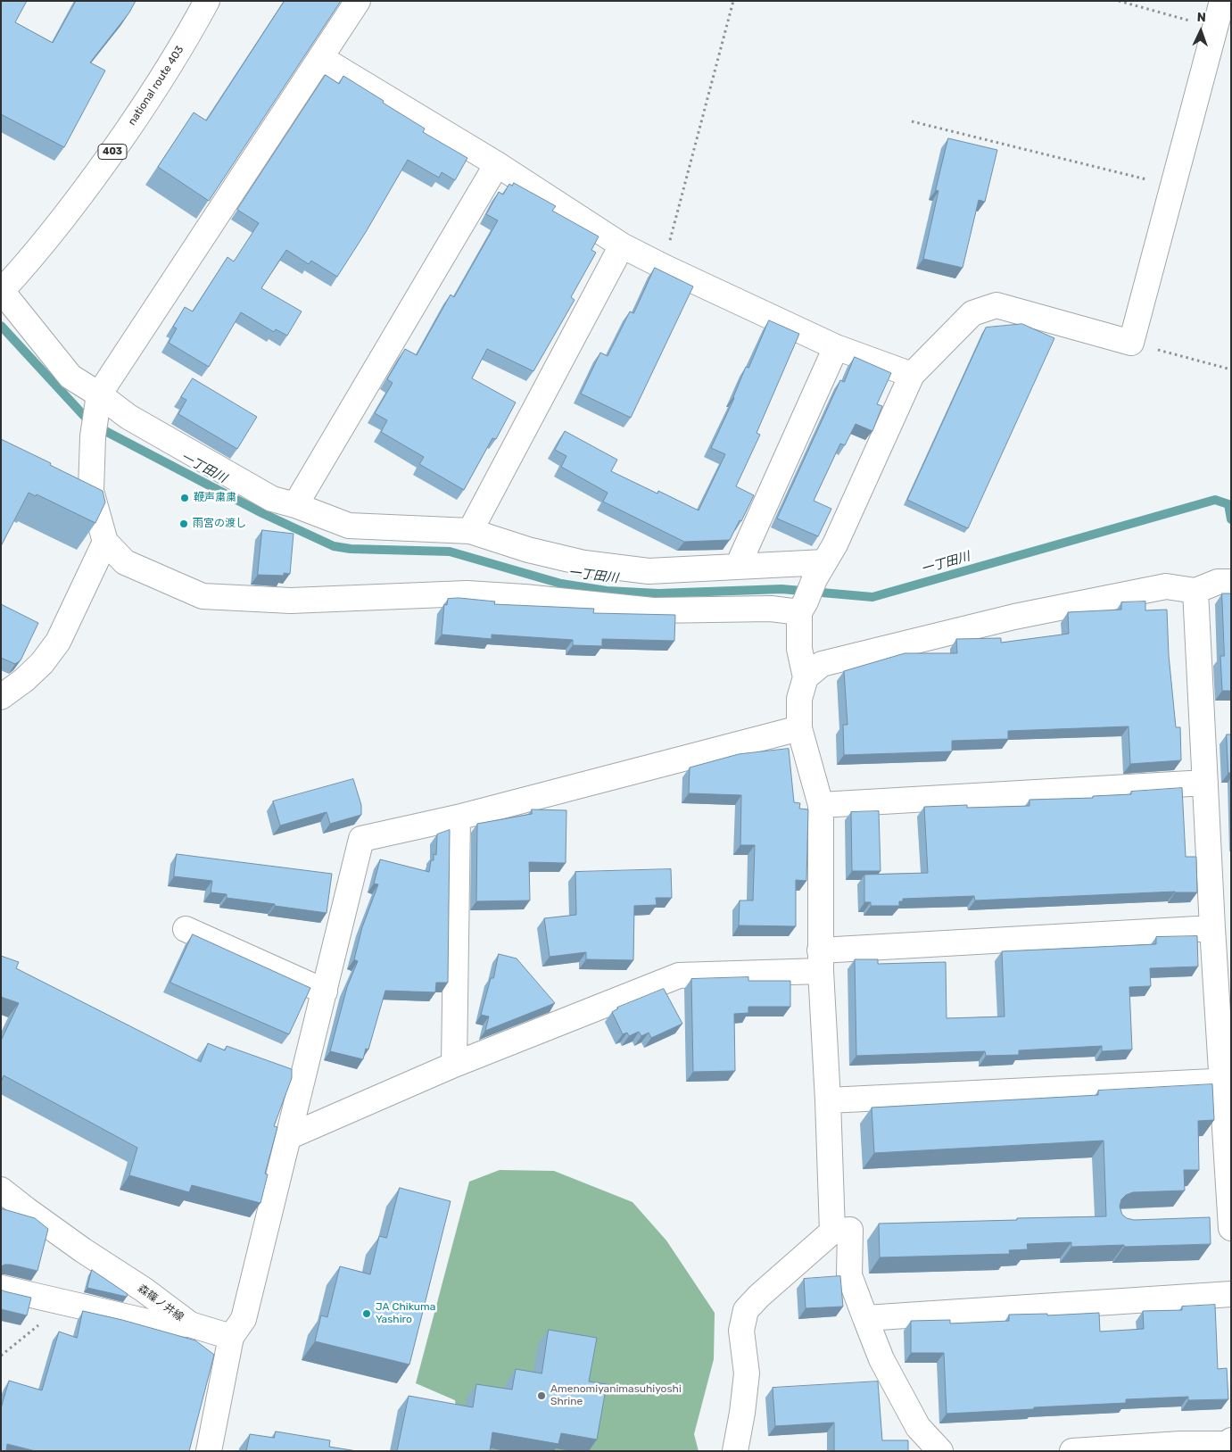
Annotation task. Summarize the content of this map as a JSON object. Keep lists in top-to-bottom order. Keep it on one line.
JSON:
{"streets":{"main road":["national route 403","403","森篠ノ井線"]},"water":["一丁田川"],"places":["鞭声粛粛","雨宮の渡し","JA Chikuma Yashiro","Amenomiyanimasuhiyoshi Shrine"],"north":"top"}
